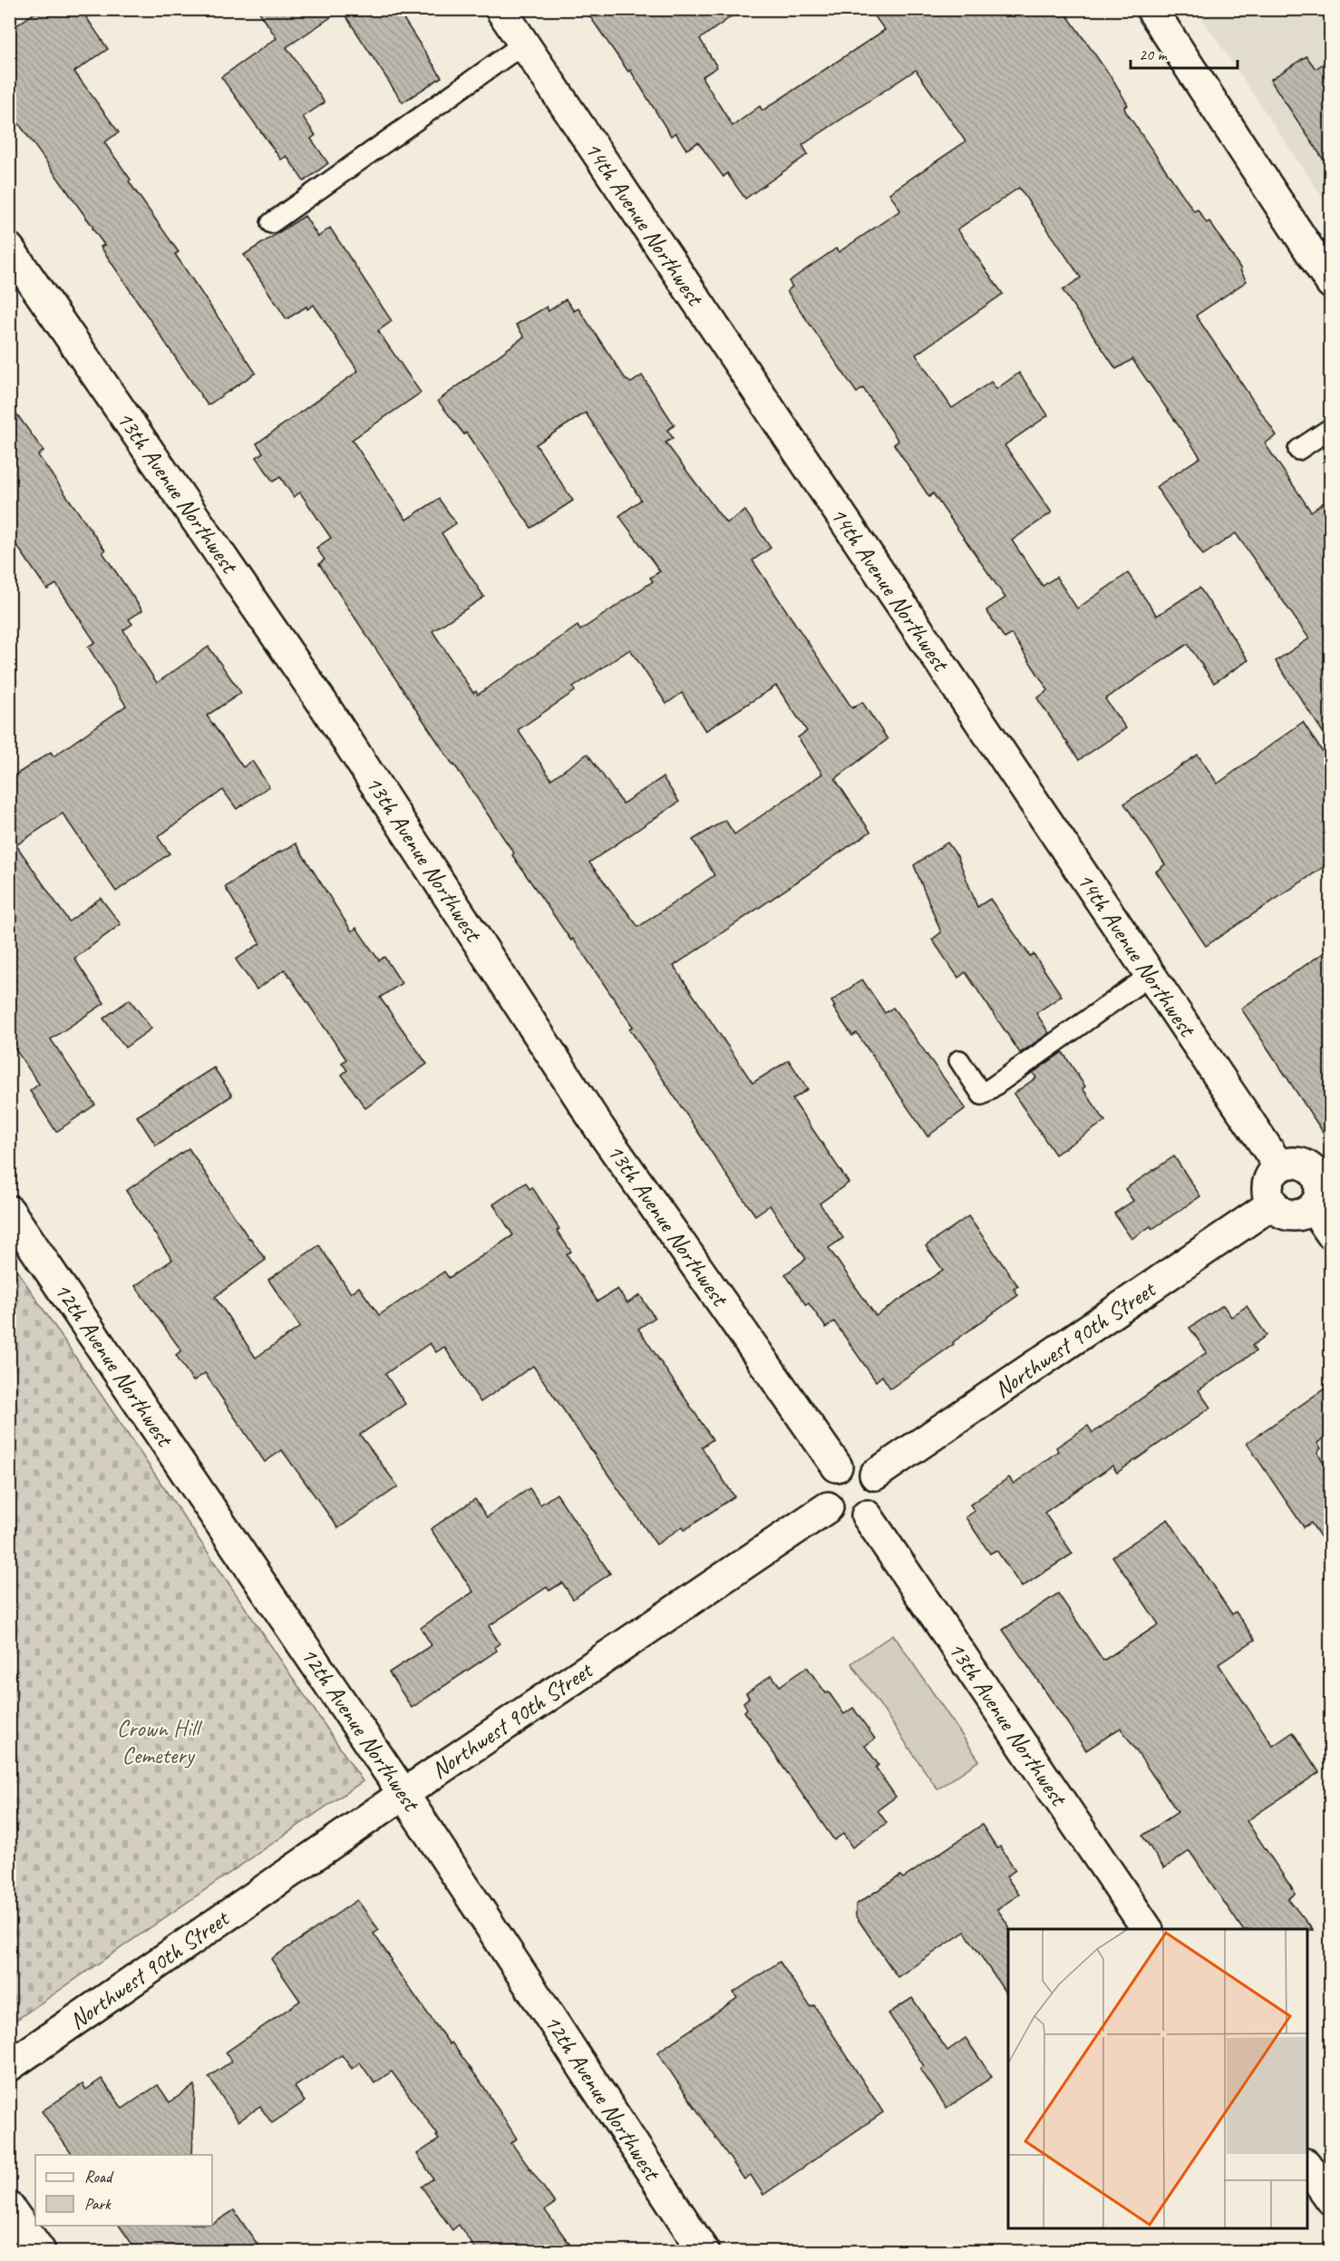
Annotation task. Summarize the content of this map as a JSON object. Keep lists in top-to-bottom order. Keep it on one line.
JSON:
{"streets":{"street":["14th Avenue Northwest","13th Avenue Northwest","Northwest 90th Street","12th Avenue Northwest"]},"crossings":[["14th Avenue Northwest","Northwest 90th Street"],["13th Avenue Northwest","Northwest 90th Street"],["Northwest 90th Street","12th Avenue Northwest"]],"parks":["Crown Hill Cemetery"],"legend":["Road","Park"],"scale_bar":"20 m"}
